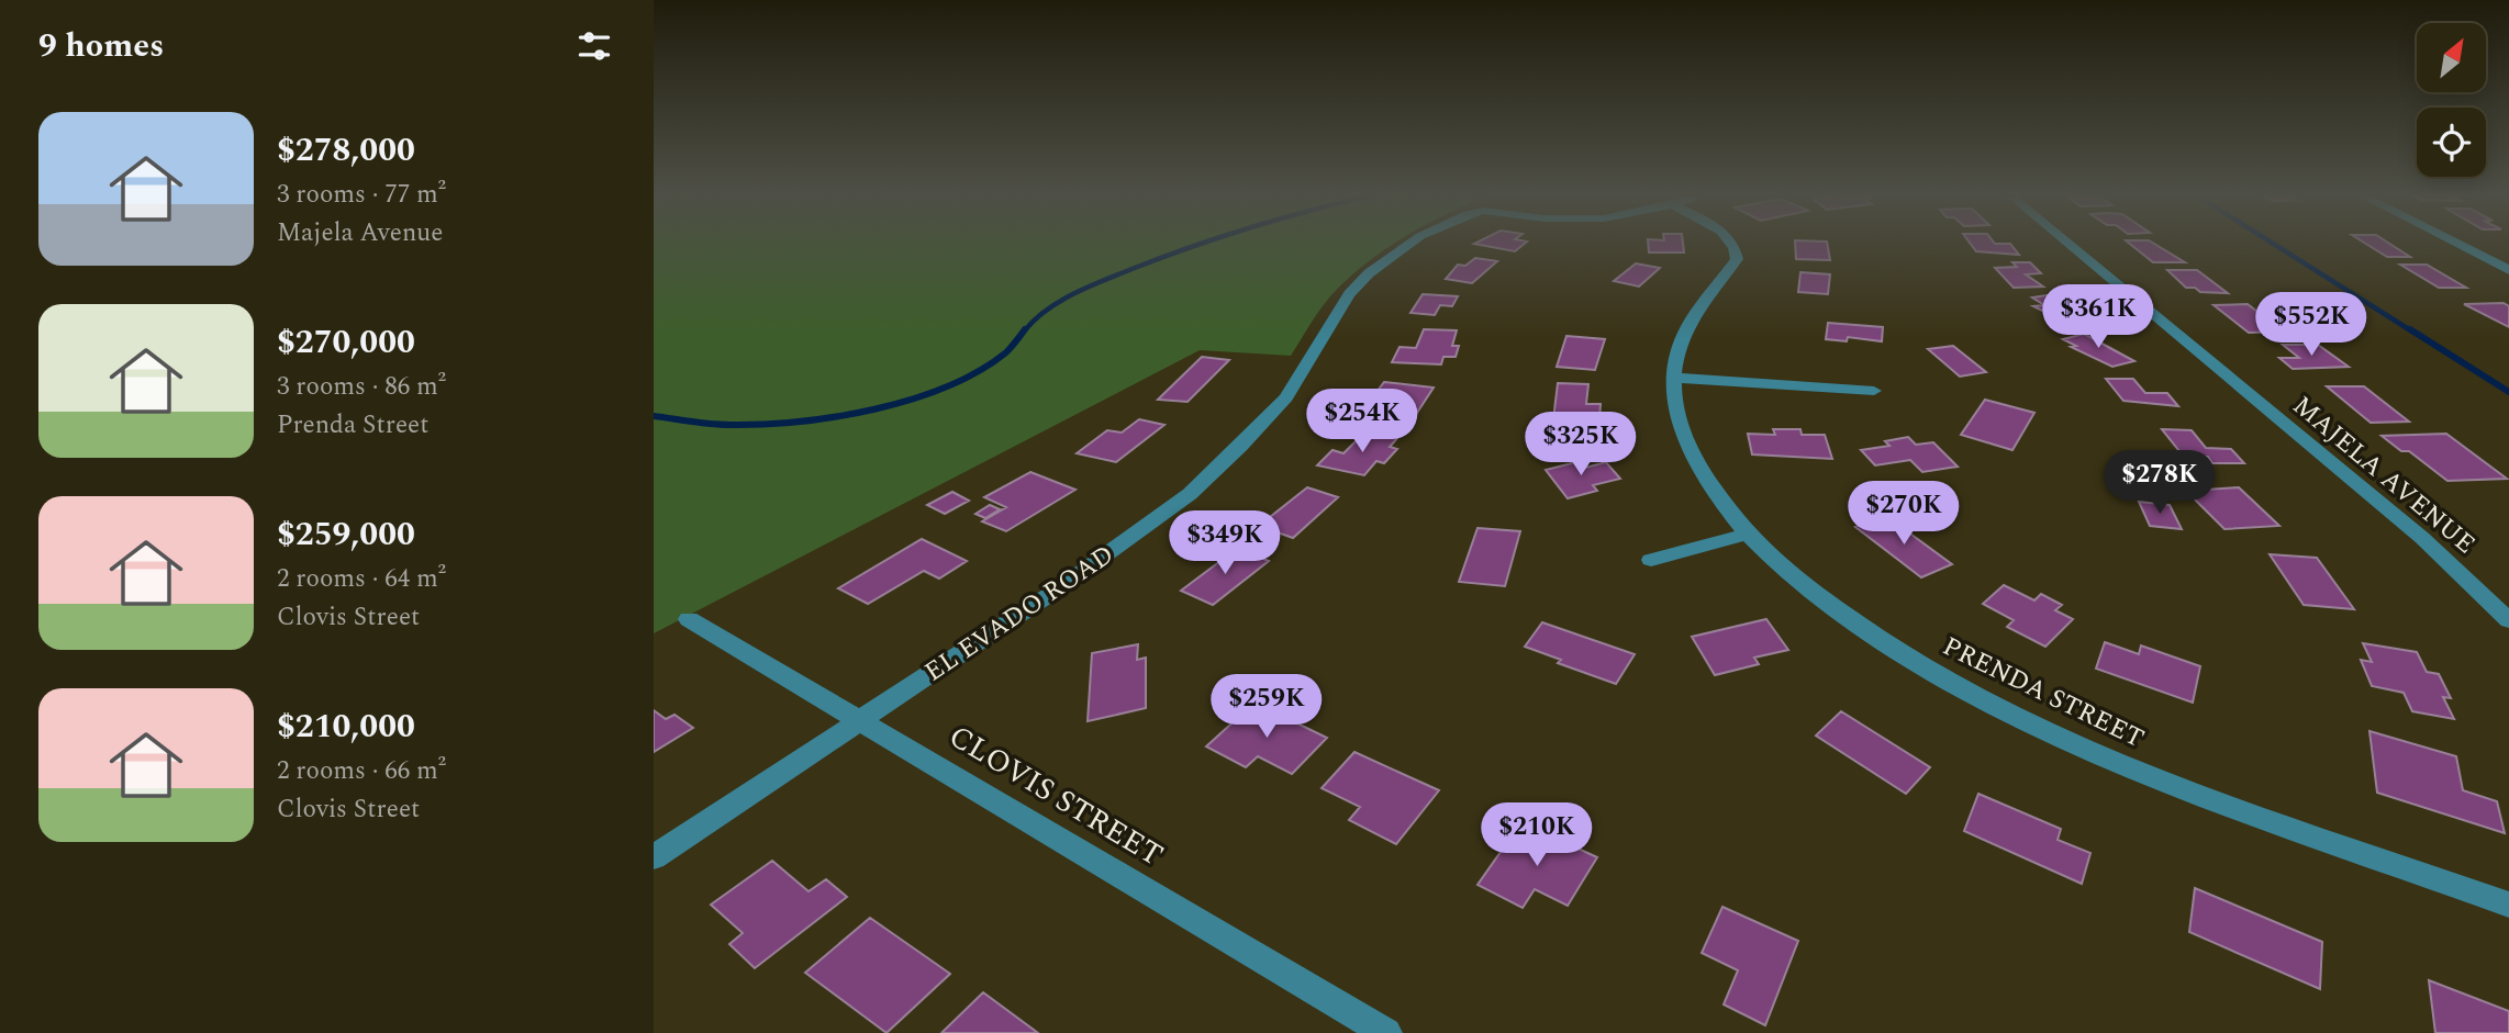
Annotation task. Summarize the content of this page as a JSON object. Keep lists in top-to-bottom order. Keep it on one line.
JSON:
{"streets":{"street":["MAJELA AVENUE","EL EVADO ROAD","PRENDA STREET","CLOVIS STREET"]},"crossings":[["EL EVADO ROAD","CLOVIS STREET"]],"north":"top right","page":{"heading":"9 homes","list":[{"name":"$278,000","note":"3 rooms · 77 m² · Majela Avenue"},{"name":"$270,000","note":"3 rooms · 86 m² · Prenda Street"},{"name":"$259,000","note":"2 rooms · 64 m² · Clovis Street"},{"name":"$210,000","note":"2 rooms · 66 m² · Clovis Street"}],"price":["$361K","$552K","$254K","$325K","$278K","$270K","$349K","$259K","$210K"]}}
